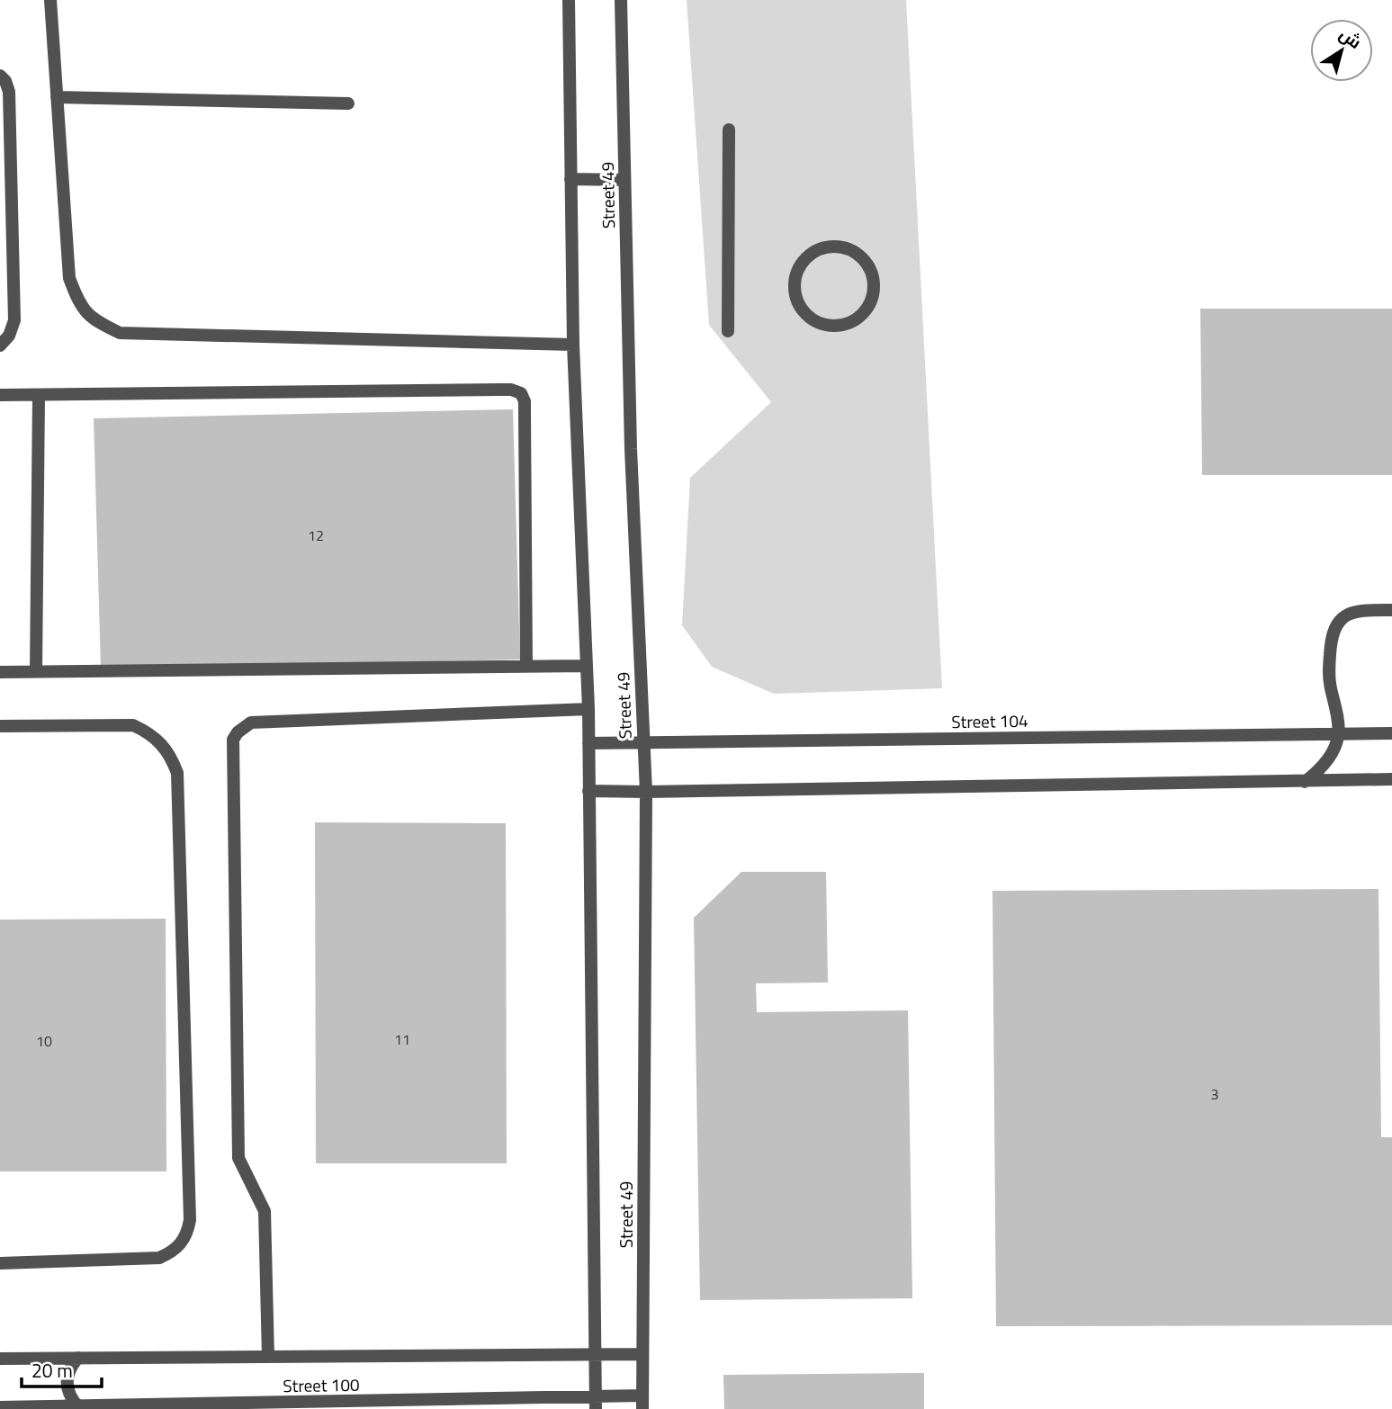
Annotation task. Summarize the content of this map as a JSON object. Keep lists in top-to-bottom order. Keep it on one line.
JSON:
{"streets":{"lane":["Street 49","Street 104","Street 100"]},"crossings":[["Street 49","Street 104"],["Street 49","Street 100"]],"house_numbers":["12","11","10","3"],"scale_bar":"20 m","north":"top right"}
